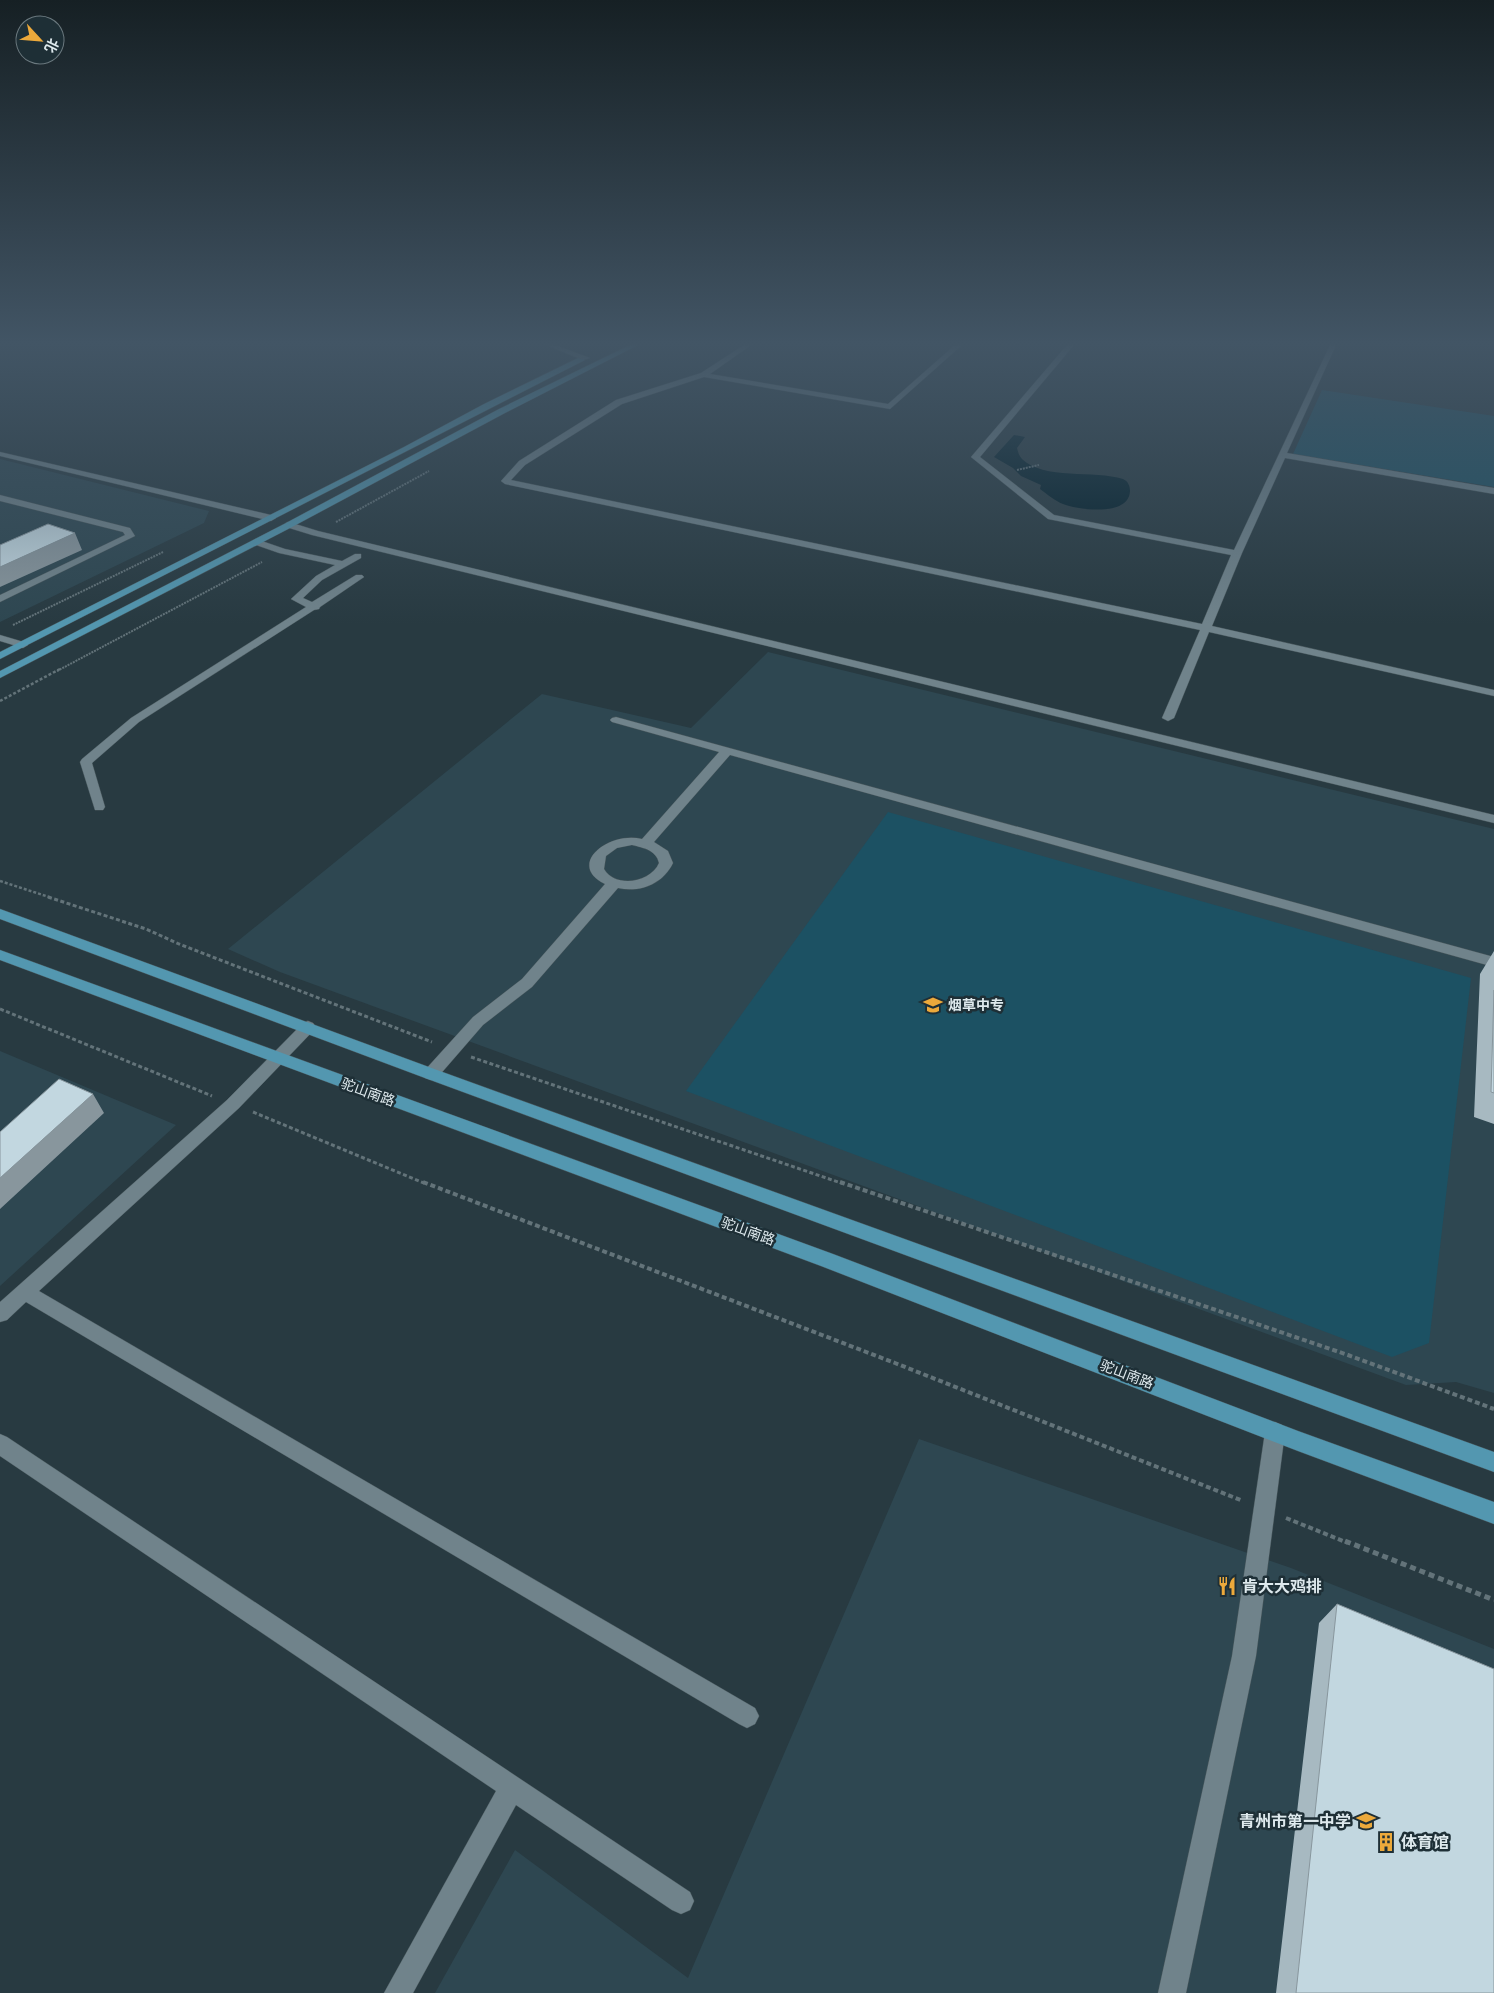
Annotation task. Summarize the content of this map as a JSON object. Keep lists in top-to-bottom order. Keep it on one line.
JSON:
{"streets":{"main road":["驼山南路"]},"places":{"school or university":["烟草中专","青州市第一中学"],"restaurant":["肯大大鸡排"],"building":["体育馆"]},"north":"bottom right"}
